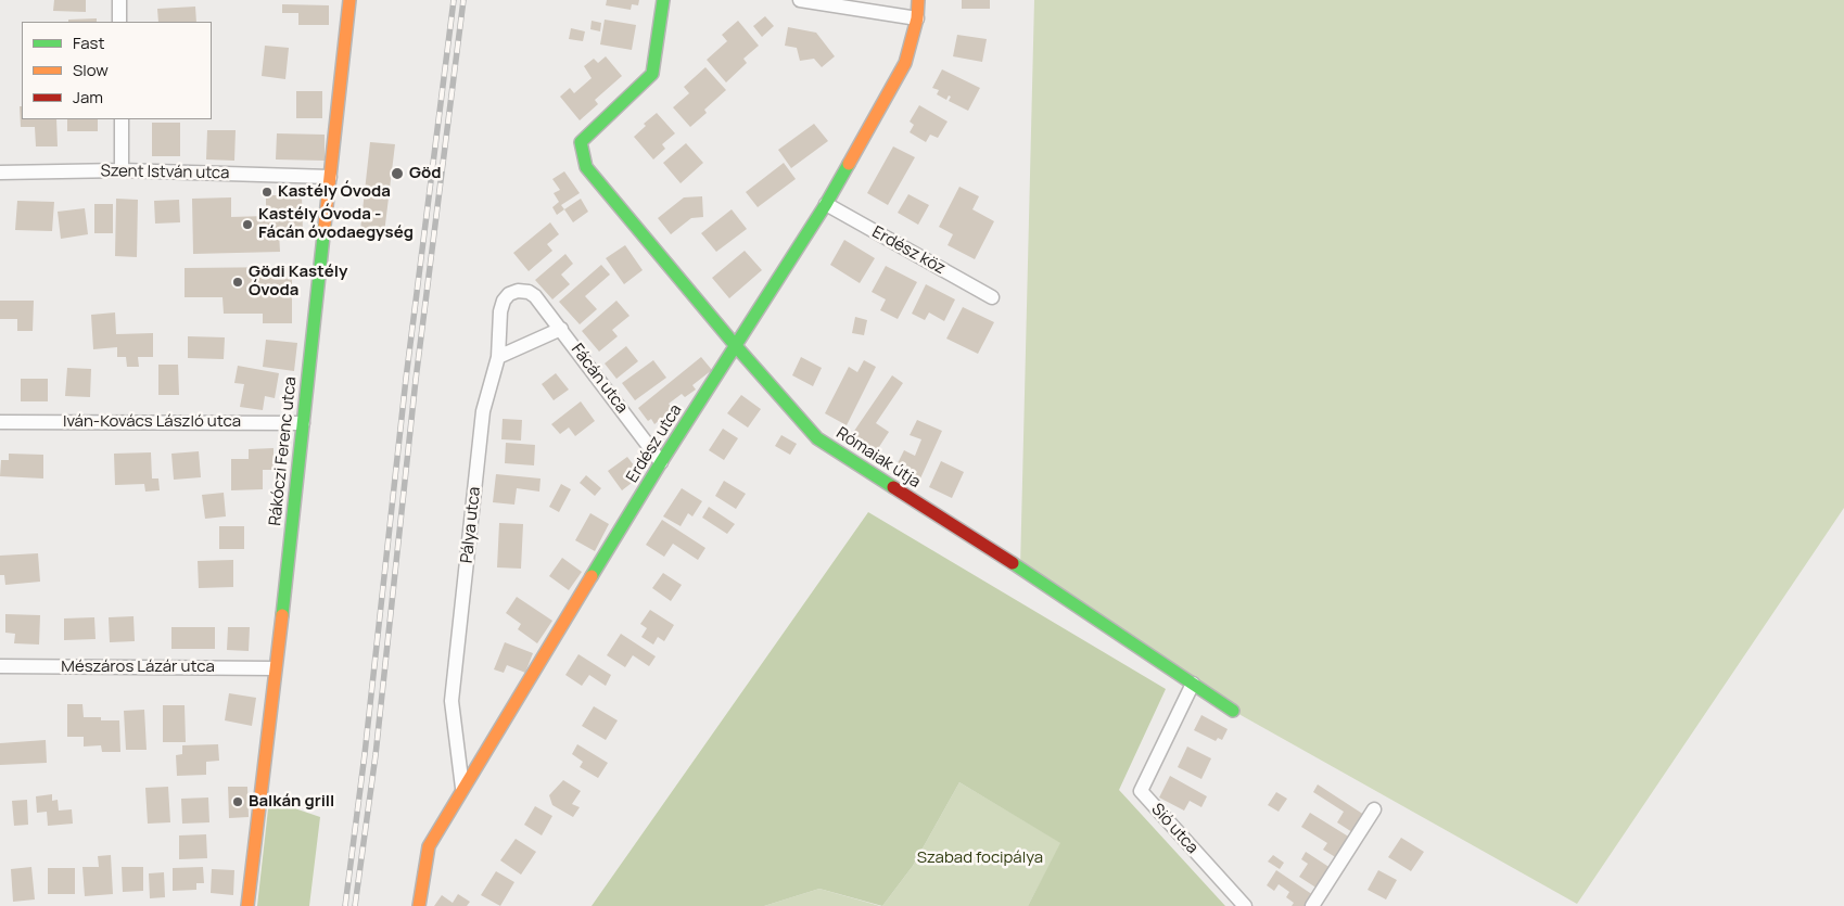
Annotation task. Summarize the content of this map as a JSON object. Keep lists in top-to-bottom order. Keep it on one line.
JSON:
{"streets":{"street":["Szent István utca","Erdész köz","Fácán utca","Iván-Kovács László utca","Erdész utca","Rákóczi Ferenc utca","Rómaiak útja","Pálya utca","Mészáros Lázár utca","Sió utca"]},"crossings":[["Szent István utca","Rákóczi Ferenc utca"],["Erdész köz","Erdész utca"],["Fácán utca","Erdész utca"],["Fácán utca","Pálya utca"],["Iván-Kovács László utca","Rákóczi Ferenc utca"],["Erdész utca","Rómaiak útja"],["Erdész utca","Pálya utca"],["Rákóczi Ferenc utca","Mészáros Lázár utca"],["Rómaiak útja","Sió utca"]],"parks":["Szabad focipálya"],"places":["Göd","Kastély Óvoda","Kastély Óvoda - Fácán óvodaegység","Gödi Kastély Óvoda","Balkán grill"],"legend":["Fast","Slow","Jam"]}
